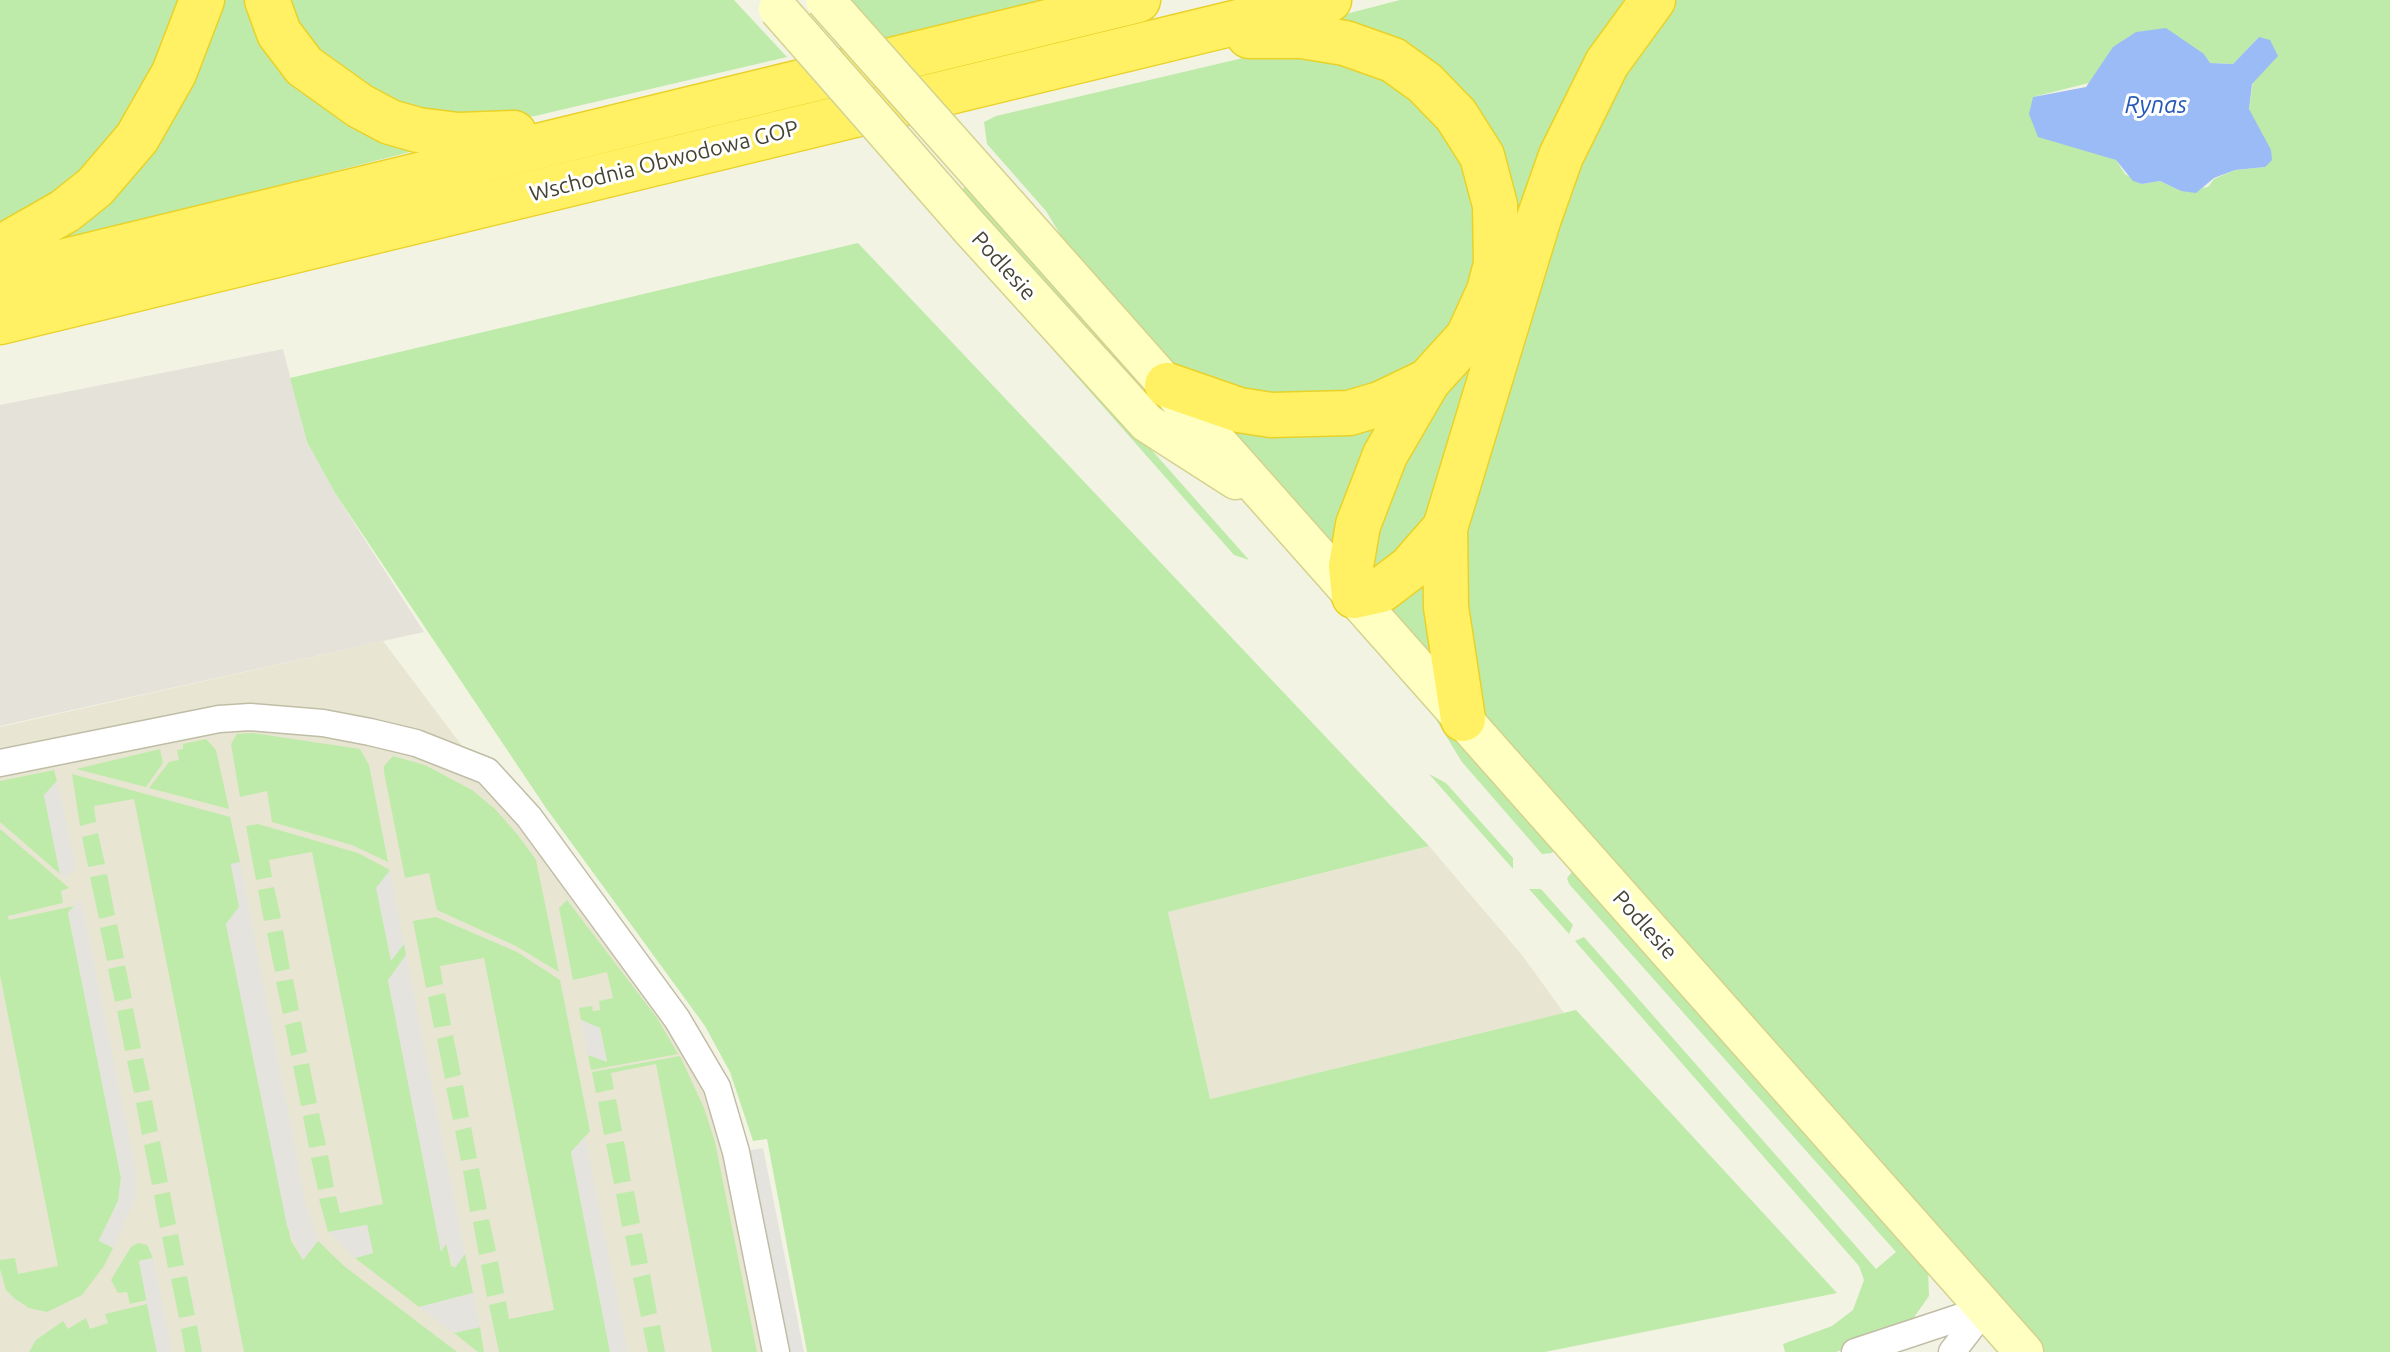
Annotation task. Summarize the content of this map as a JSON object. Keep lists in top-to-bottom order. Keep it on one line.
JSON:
{"streets":{"highway":["Wschodnia Obwodowa GOP"],"street":["Podlesie"]},"water":["Rynas"]}
